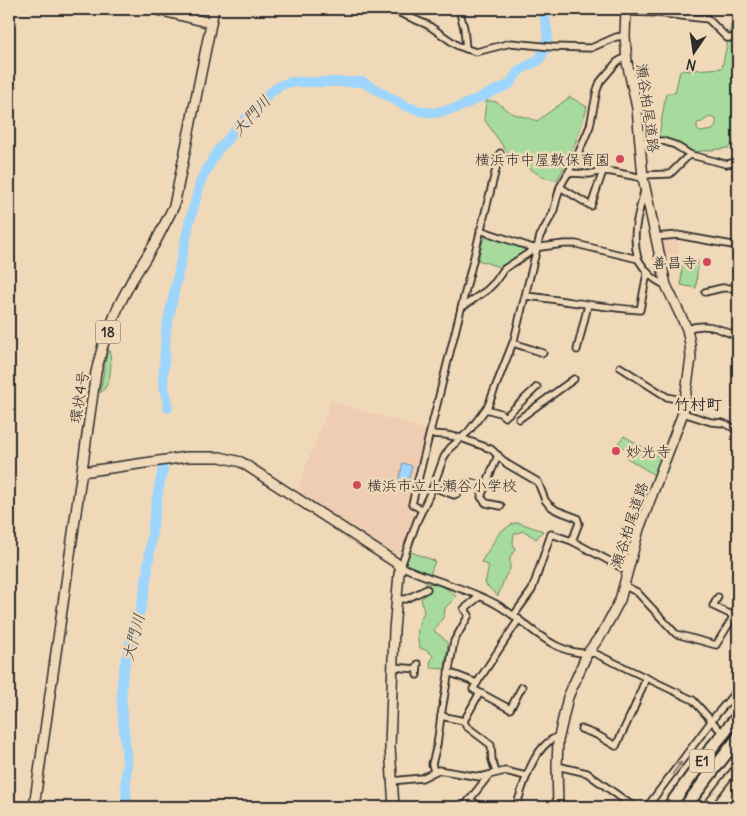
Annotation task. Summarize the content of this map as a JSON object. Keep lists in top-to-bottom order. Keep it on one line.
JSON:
{"streets":{"highway":["E1"],"main road":["瀬谷柏尾道路","18","環状4号"]},"districts":["竹村町"],"water":["大門川"],"places":["横浜市中屋敷保育園","善昌寺","妙光寺","横浜市立上瀬谷小学校"],"north":"bottom"}
